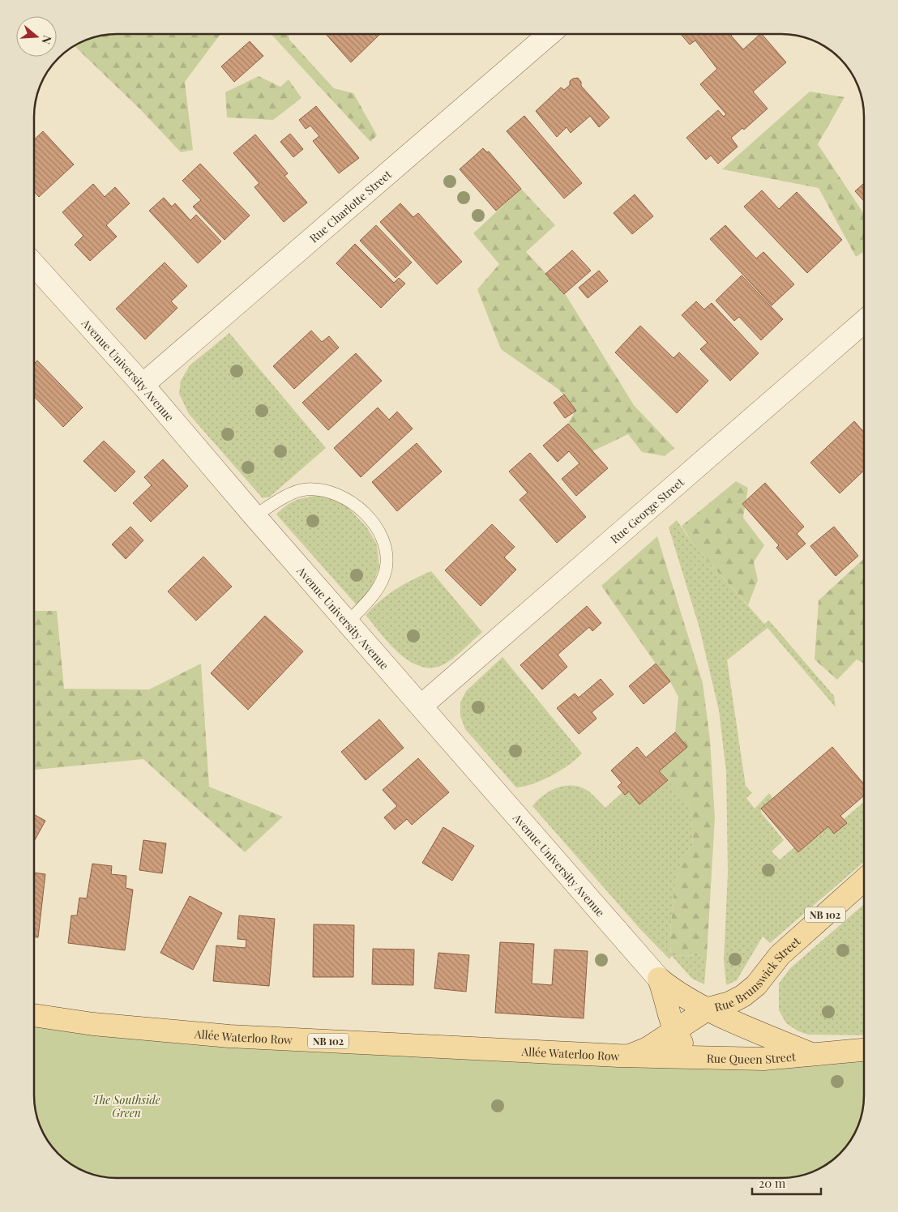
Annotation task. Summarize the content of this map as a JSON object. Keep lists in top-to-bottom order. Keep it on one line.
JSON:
{"streets":{"main road":["NB 102","Rue Brunswick Street","Allée Waterloo Row","Rue Queen Street"],"street":["Rue Charlotte Street","Avenue University Avenue","Rue George Street"]},"crossings":[["Rue Charlotte Street","Avenue University Avenue"],["Avenue University Avenue","Rue George Street"],["Rue Brunswick Street","Allée Waterloo Row"],["Rue Brunswick Street","Rue Queen Street"],["Allée Waterloo Row","Rue Queen Street"]],"parks":["The Southside Green"],"scale_bar":"20 m","north":"right"}
